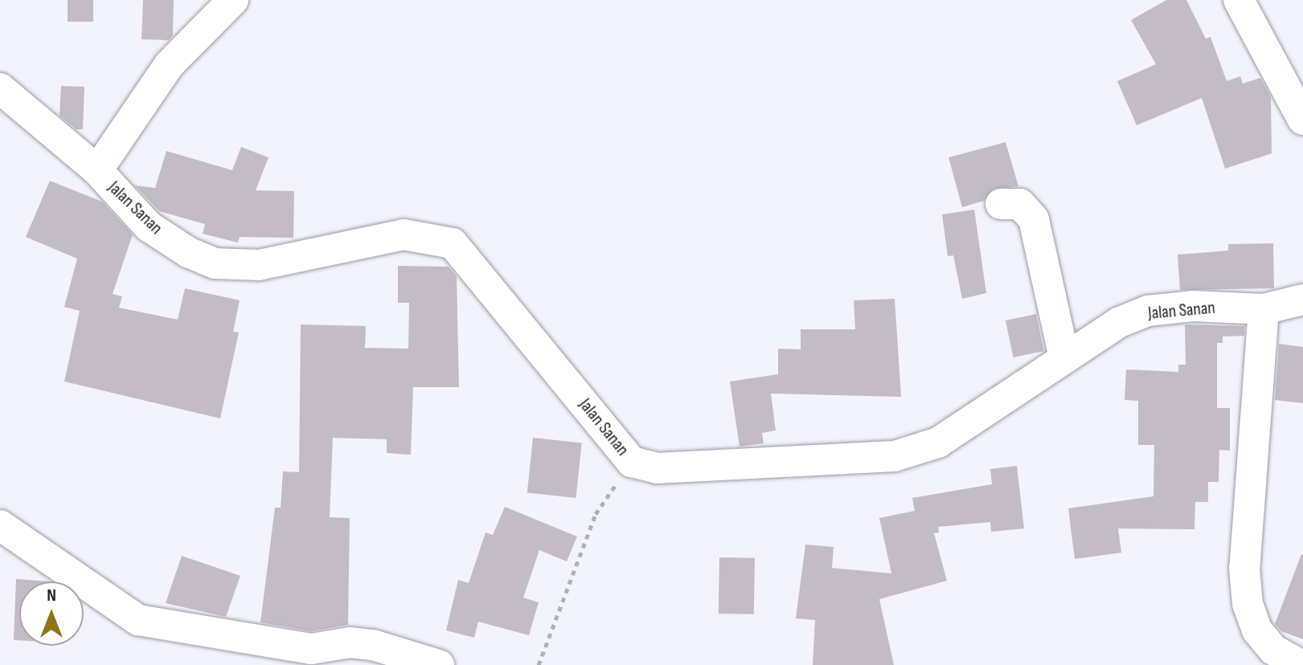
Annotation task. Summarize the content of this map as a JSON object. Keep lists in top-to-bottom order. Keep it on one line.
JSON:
{"streets":{"street":["Jalan Sanan"]},"north":"top"}
